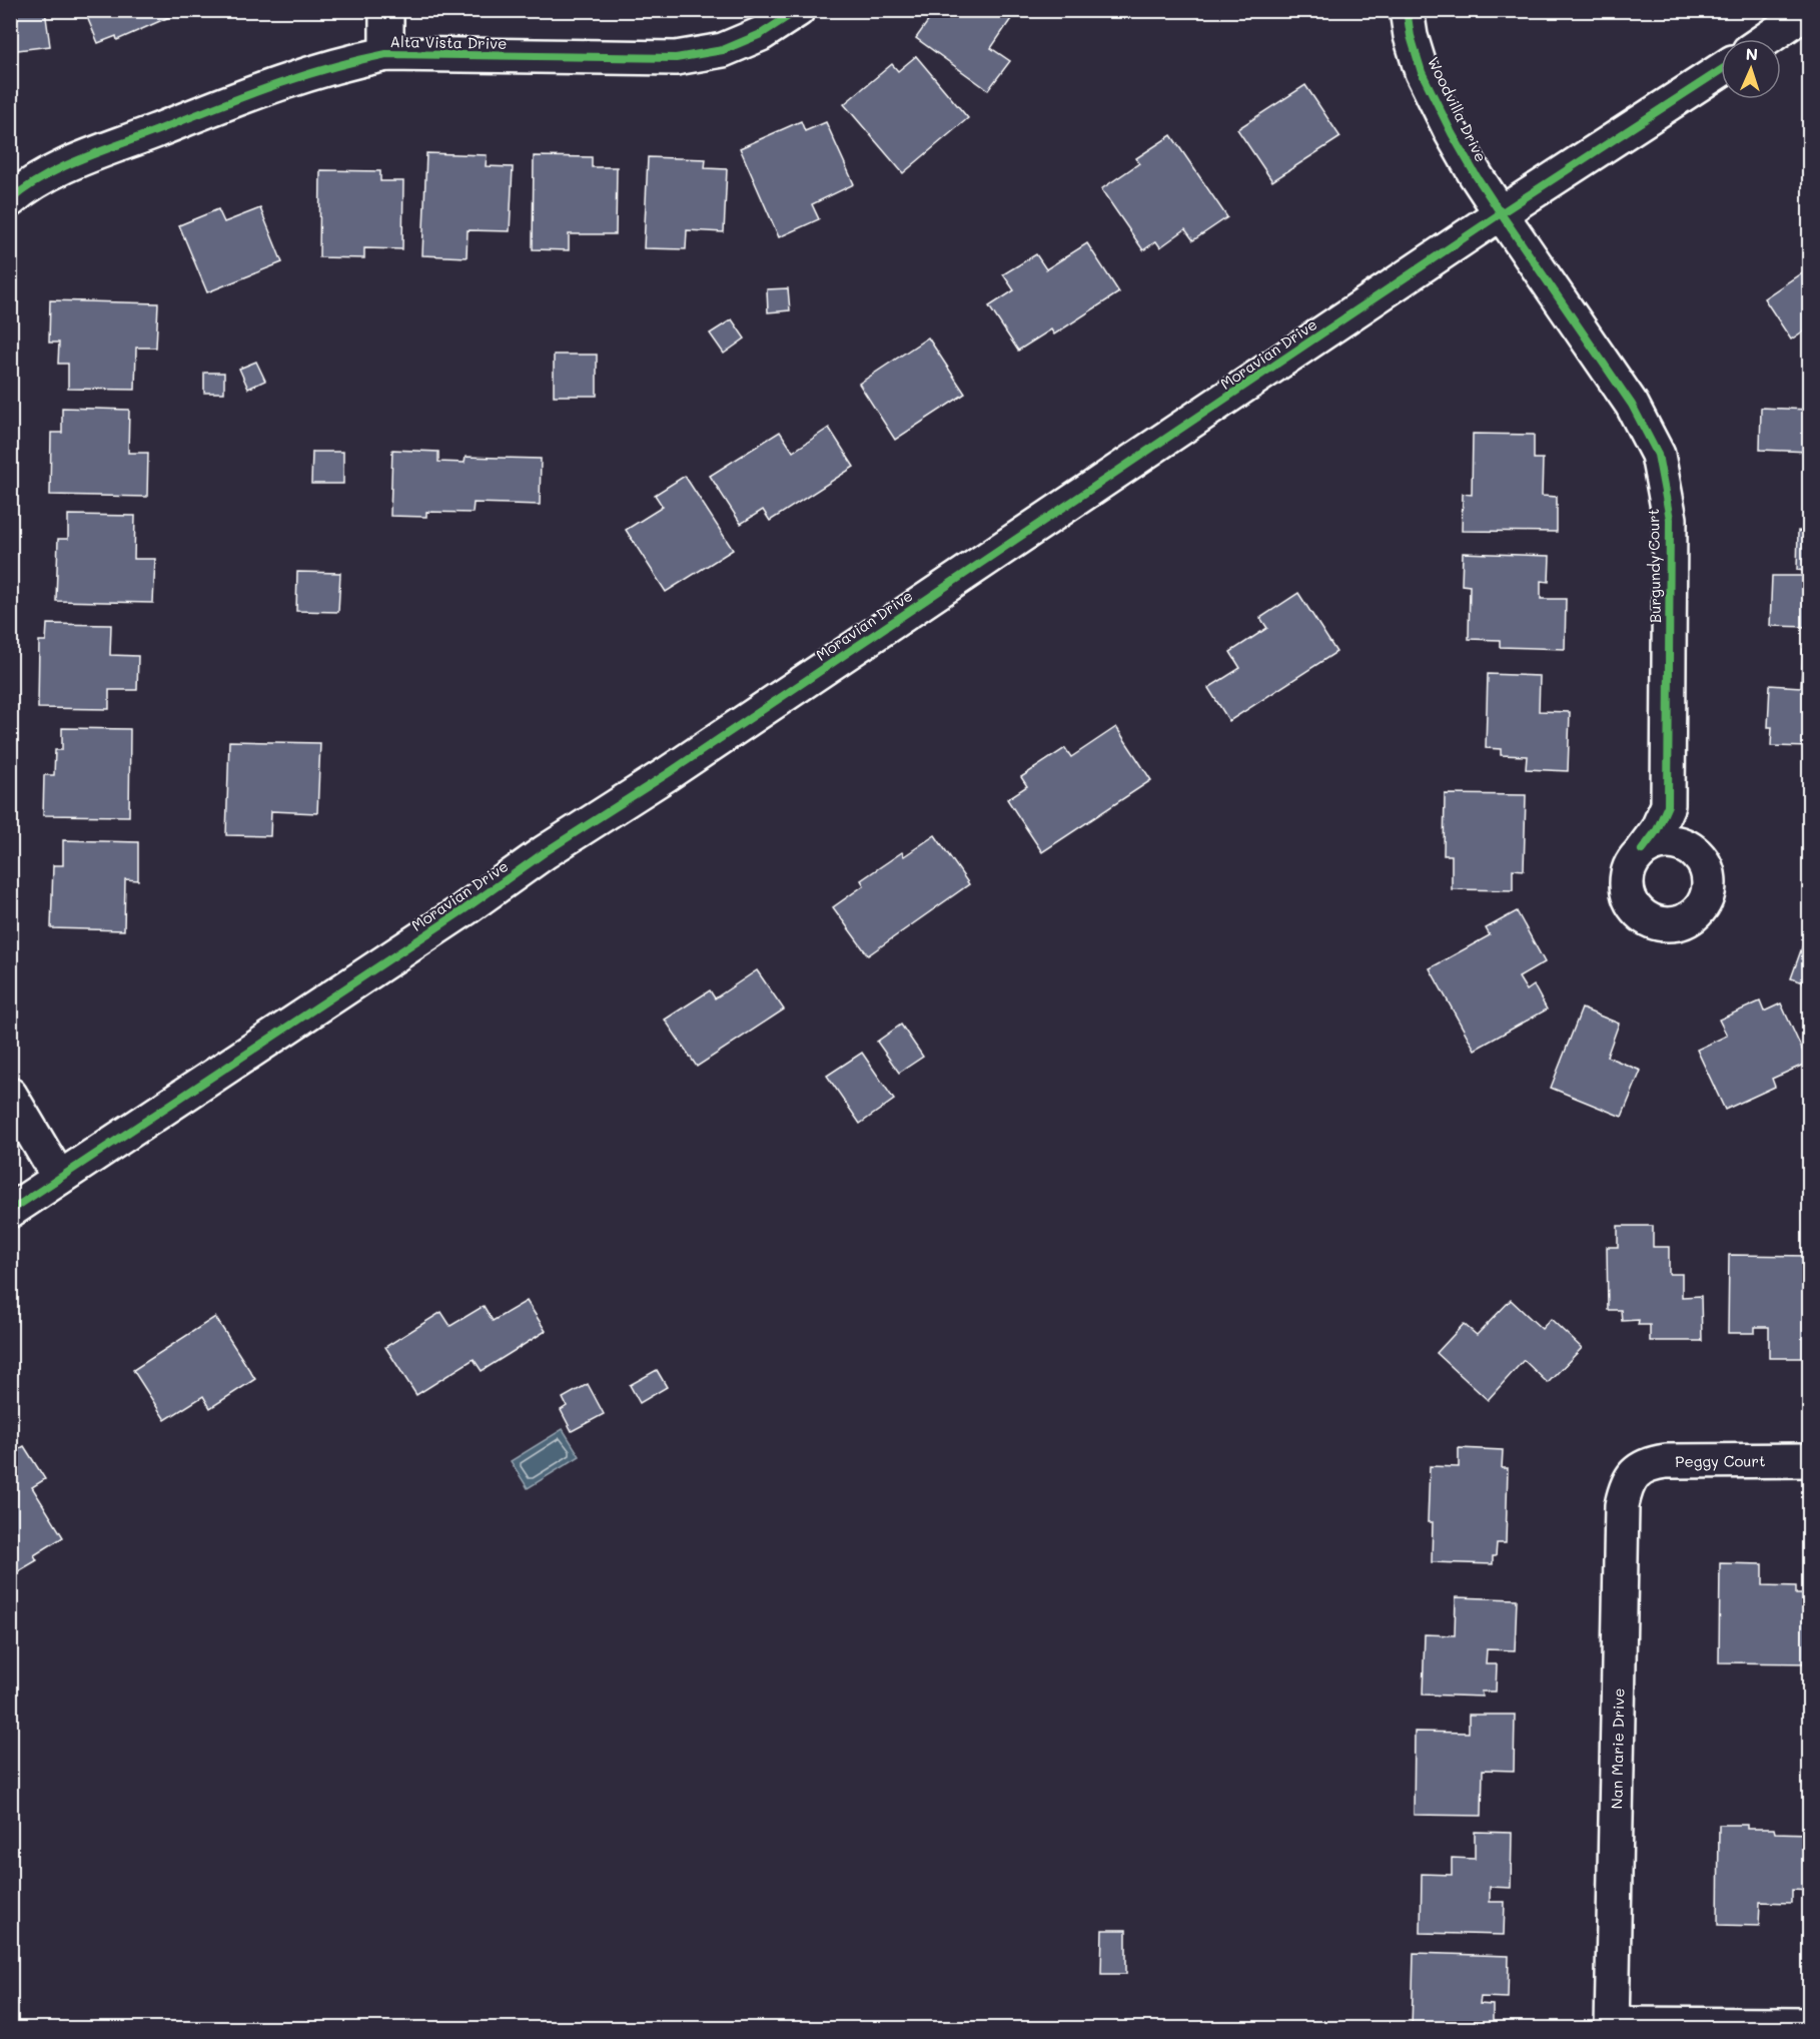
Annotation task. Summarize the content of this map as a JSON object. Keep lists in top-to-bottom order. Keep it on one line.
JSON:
{"streets":{"street":["Alta Vista Drive","Woodvilla Drive","Moravian Drive","Burgundy Court","Peggy Court","Nan Marie Drive"]},"crossings":[["Woodvilla Drive","Moravian Drive"],["Woodvilla Drive","Burgundy Court"],["Moravian Drive","Burgundy Court"],["Peggy Court","Nan Marie Drive"]],"north":"top"}
